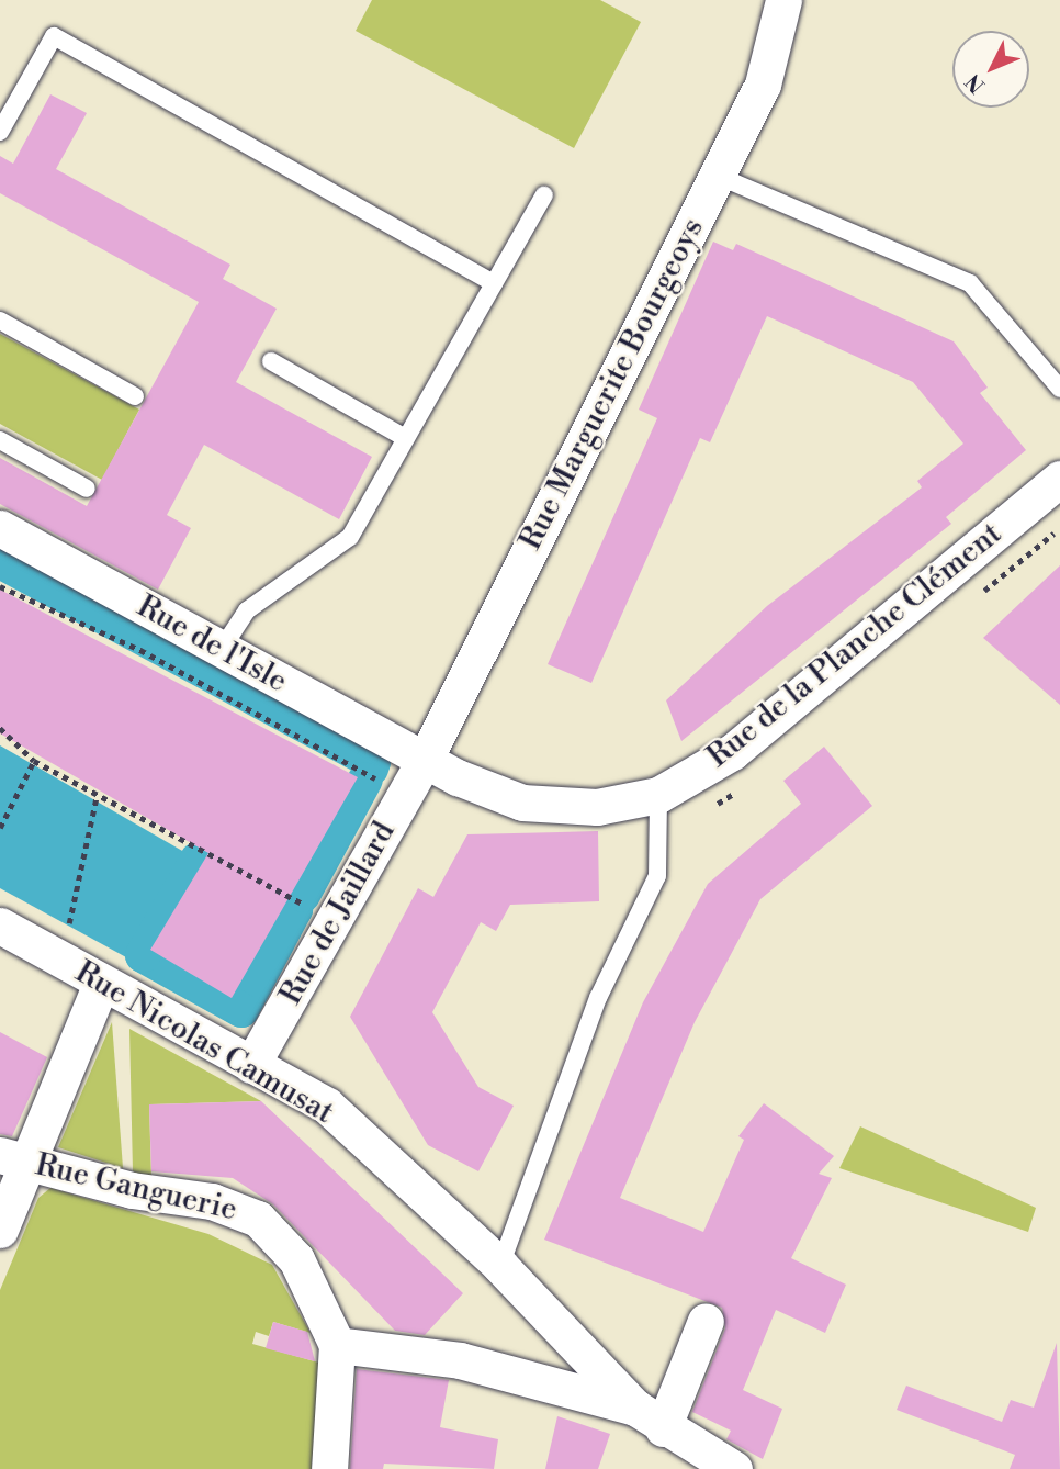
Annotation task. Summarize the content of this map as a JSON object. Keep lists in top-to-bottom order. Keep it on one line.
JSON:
{"streets":{"street":["Rue Marguerite Bourgeoys","Rue de l'Isle","Rue de la Planche Clément","Rue de Jaillard","Rue Nicolas Camusat","Rue Ganguerie"]},"crossings":[["Rue Marguerite Bourgeoys","Rue de l'Isle"],["Rue Marguerite Bourgeoys","Rue de Jaillard"],["Rue de l'Isle","Rue de la Planche Clément"],["Rue de l'Isle","Rue de Jaillard"],["Rue de Jaillard","Rue Nicolas Camusat"]],"north":"bottom left"}
